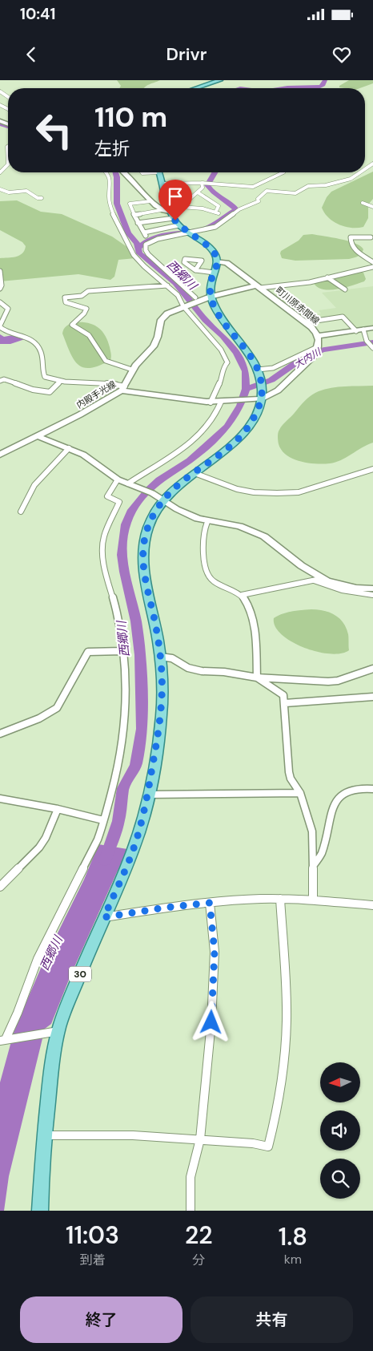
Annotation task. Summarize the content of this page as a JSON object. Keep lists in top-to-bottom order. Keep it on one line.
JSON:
{"streets":{"main road":["町川原赤間線","内殿手光線","30"]},"crossings":[["町川原赤間線","内殿手光線"],["内殿手光線","30"]],"water":["西郷川","大内川"],"north":"left","page":{"status":"10:41","header":"Drivr","turn":["110 m","左折"],"eta":["11:03","到着","22","分","1.8","km"],"buttons":["終了","共有"]}}
